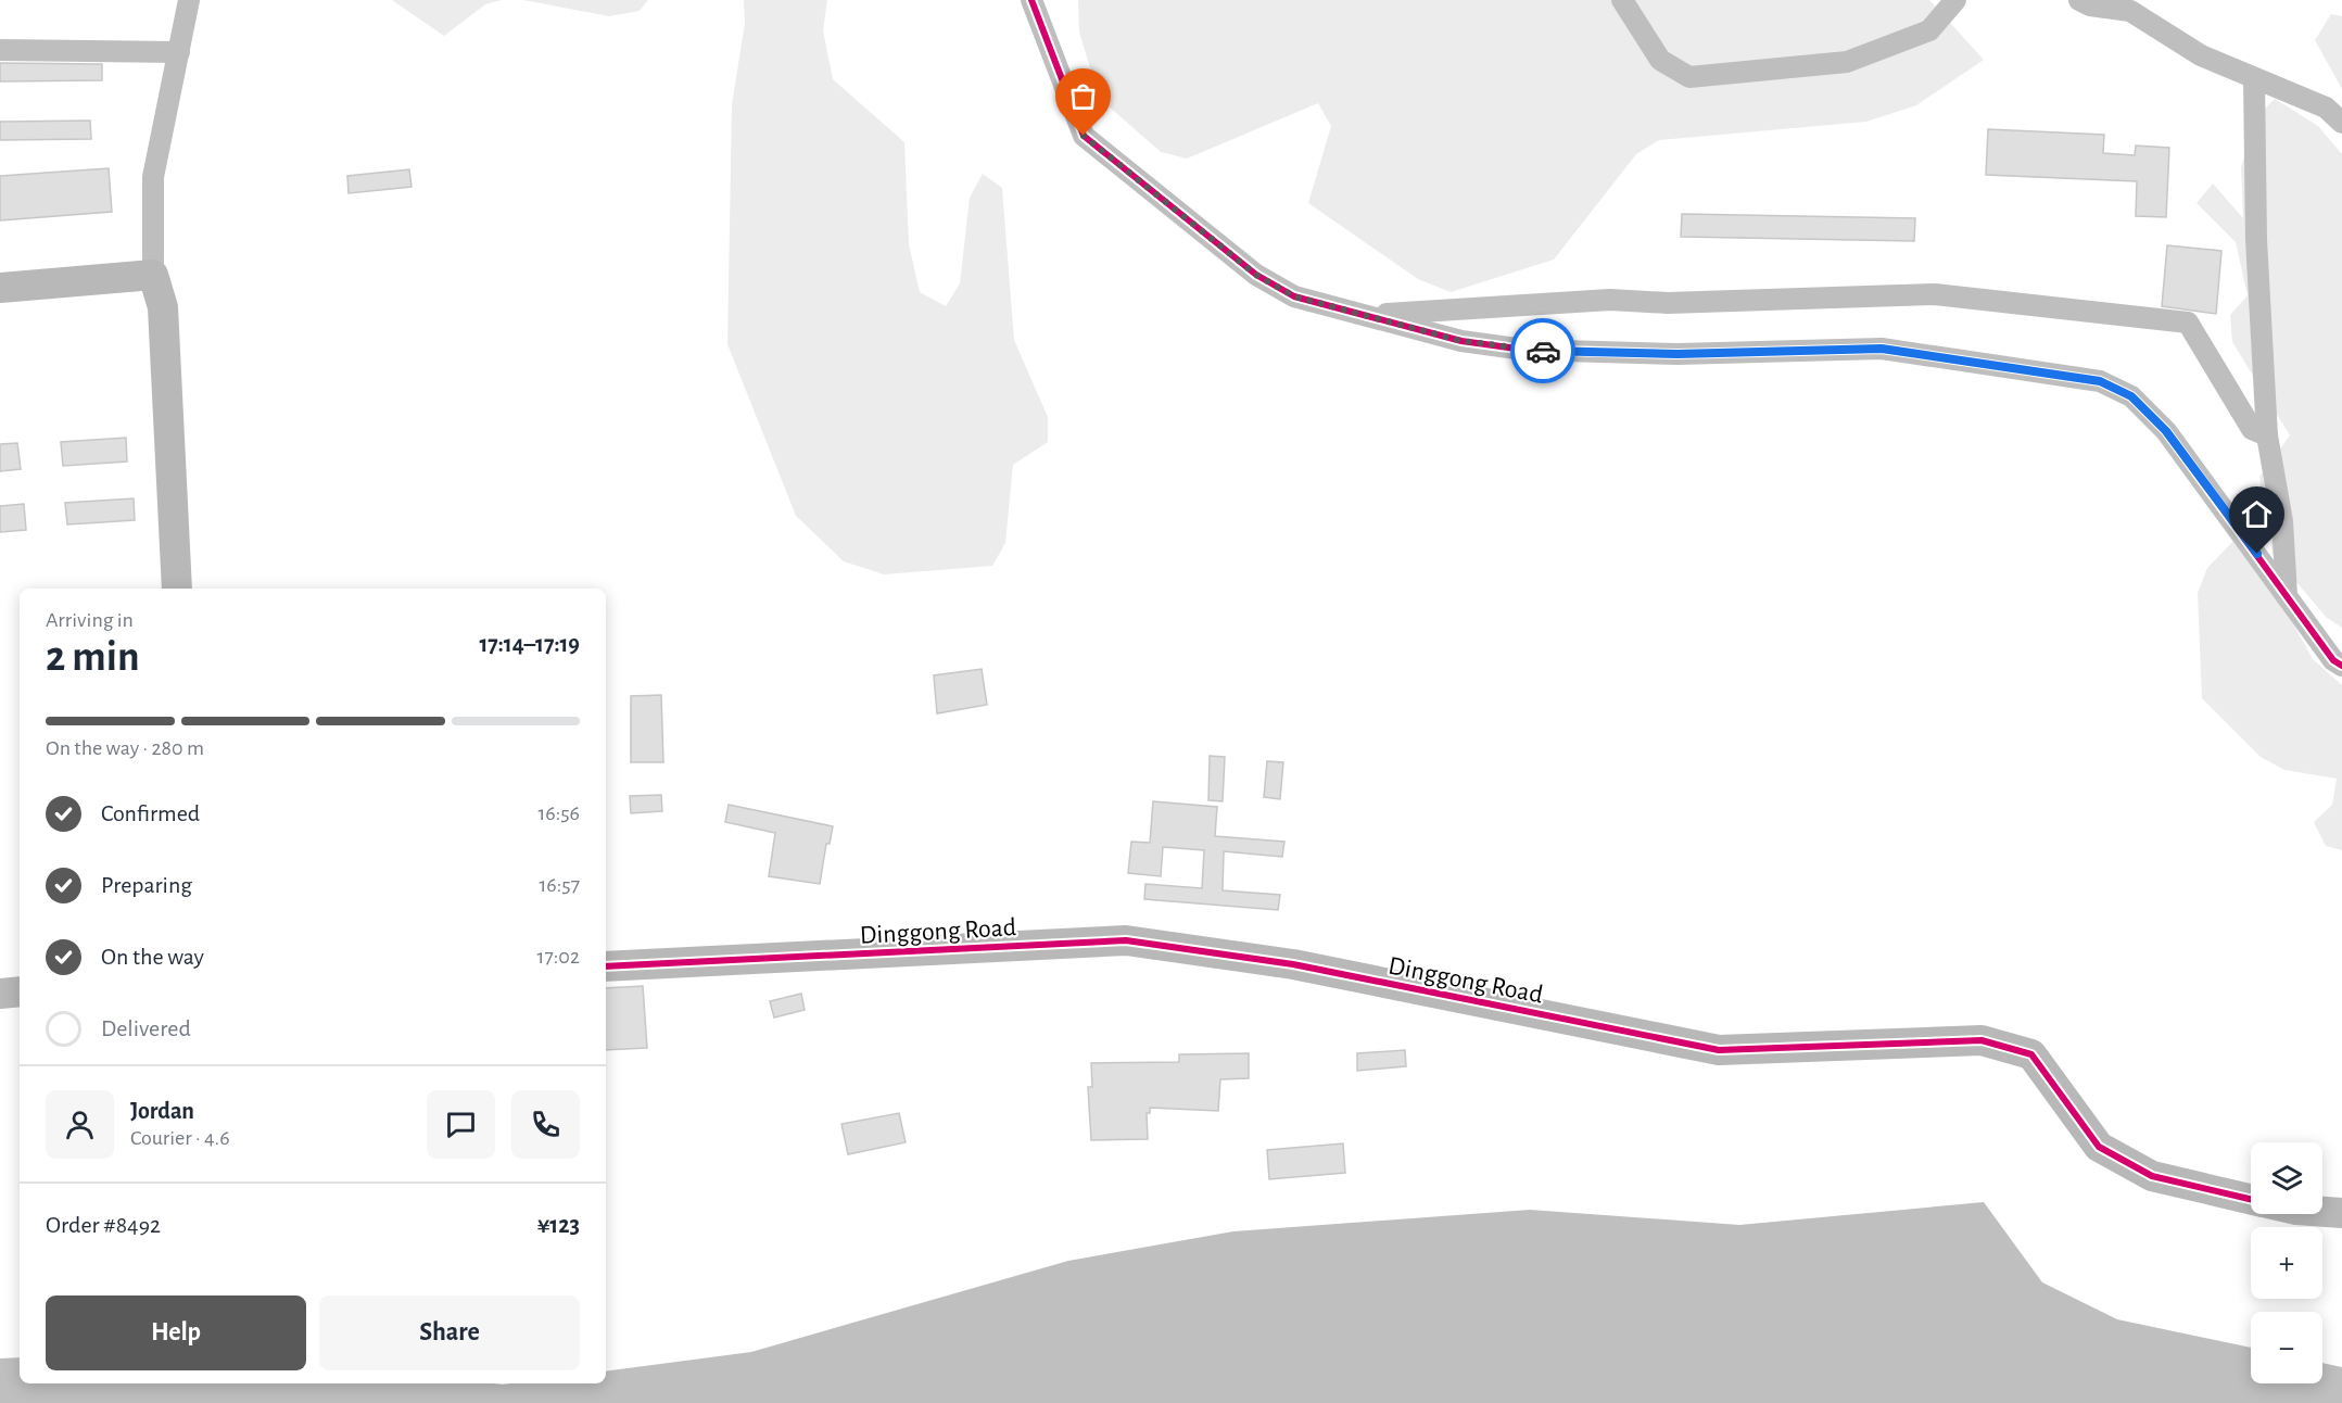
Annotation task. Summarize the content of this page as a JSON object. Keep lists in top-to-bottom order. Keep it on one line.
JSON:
{"streets":{"street":["Dinggong Road"]},"page":{"heading":["2 min","Arriving in","17:14–17:19"],"panel":["Jordan","Courier · 4.6","Order #8492","¥123"],"bar":"On the way · 280 m","list":[["Confirmed","16:56"],["Preparing","16:57"],["On the way","17:02"],"Delivered"],"map_buttons":["+","−"],"buttons":["Help","Share"]}}
